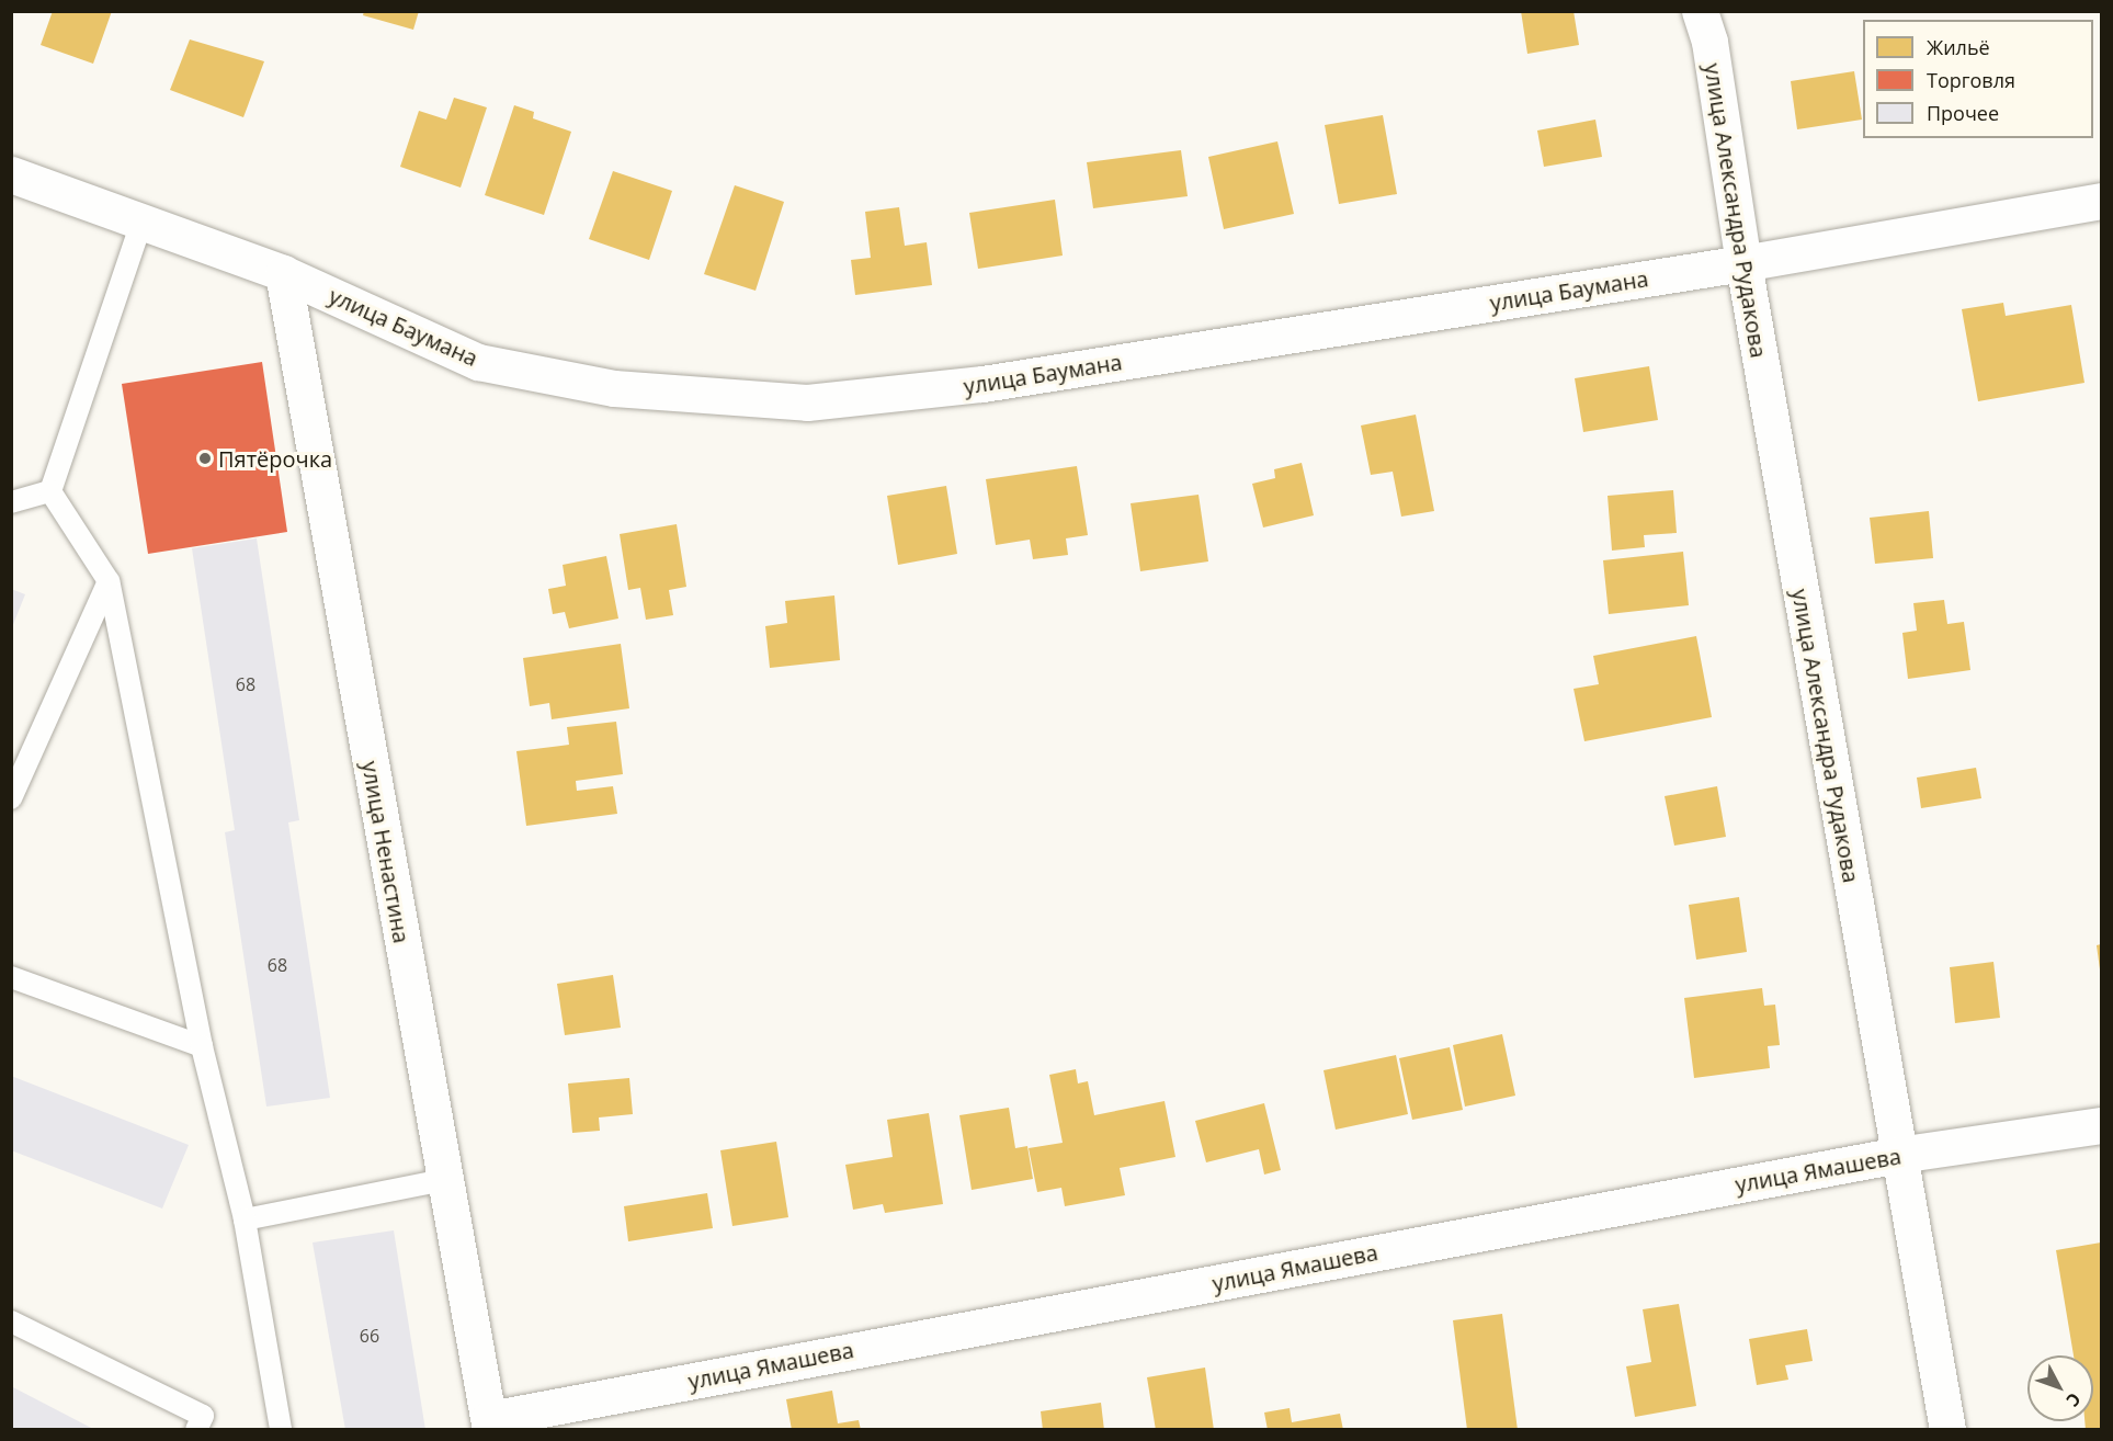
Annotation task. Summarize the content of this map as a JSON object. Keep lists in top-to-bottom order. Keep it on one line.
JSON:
{"streets":{"street":["улица Александра Рудакова","улица Баумана","улица Ненастина","улица Ямашева"]},"crossings":[["улица Александра Рудакова","улица Баумана"],["улица Александра Рудакова","улица Ямашева"],["улица Баумана","улица Ненастина"],["улица Ненастина","улица Ямашева"]],"places":["Пятёрочка"],"house_numbers":["68","68","66"],"legend":["Жильё","Торговля","Прочее"],"north":"bottom right"}
